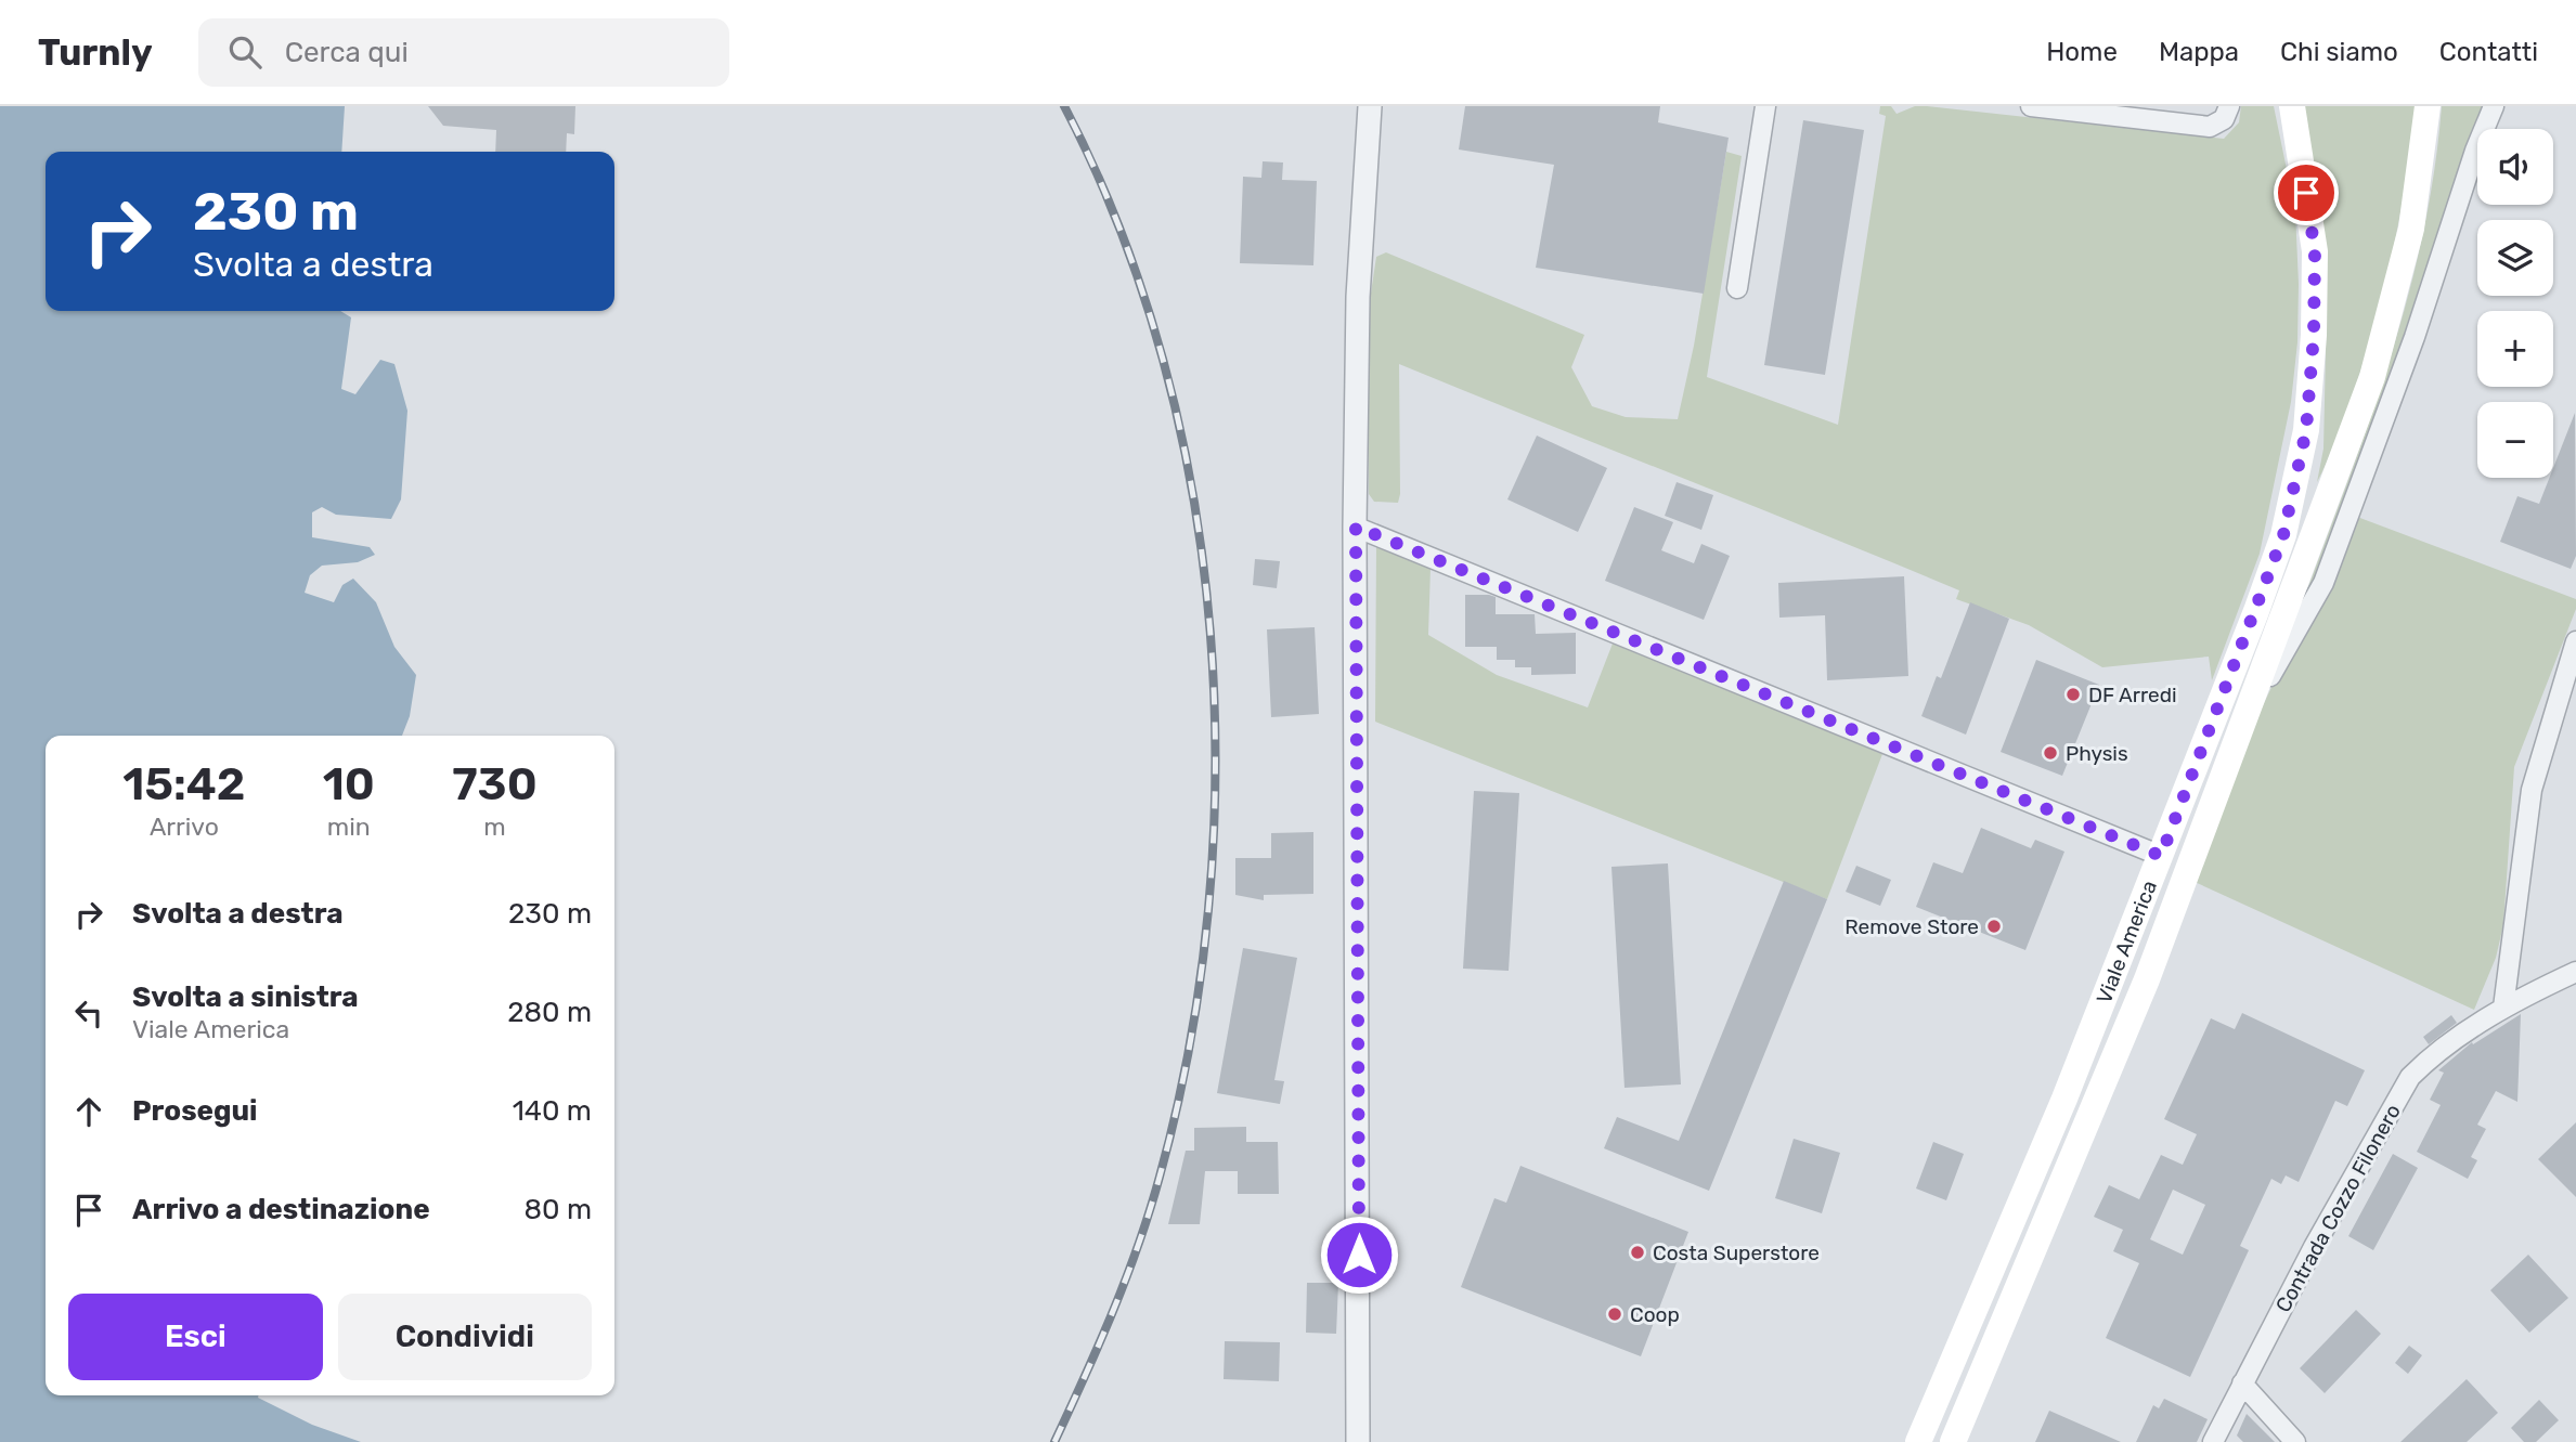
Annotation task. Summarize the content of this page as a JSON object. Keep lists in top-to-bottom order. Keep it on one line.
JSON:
{"streets":{"main road":["Viale America"],"street":["Contrada Cozzo Filonero"]},"places":["DF Arredi","Physis","Remove Store","Costa Superstore","Coop"],"page":{"header":"Turnly","search":"Cerca qui","nav":["Home","Mappa","Chi siamo","Contatti"],"map_buttons":["+","−"],"turn":["230 m","Svolta a destra"],"eta":["15:42","Arrivo","10","min","730","m"],"list":[{"name":"Svolta a destra","value":"230 m"},{"name":"Svolta a sinistra","note":"Viale America","value":"280 m"},{"name":"Prosegui","value":"140 m"},{"name":"Arrivo a destinazione","value":"80 m"}],"buttons":["Esci","Condividi"]}}
